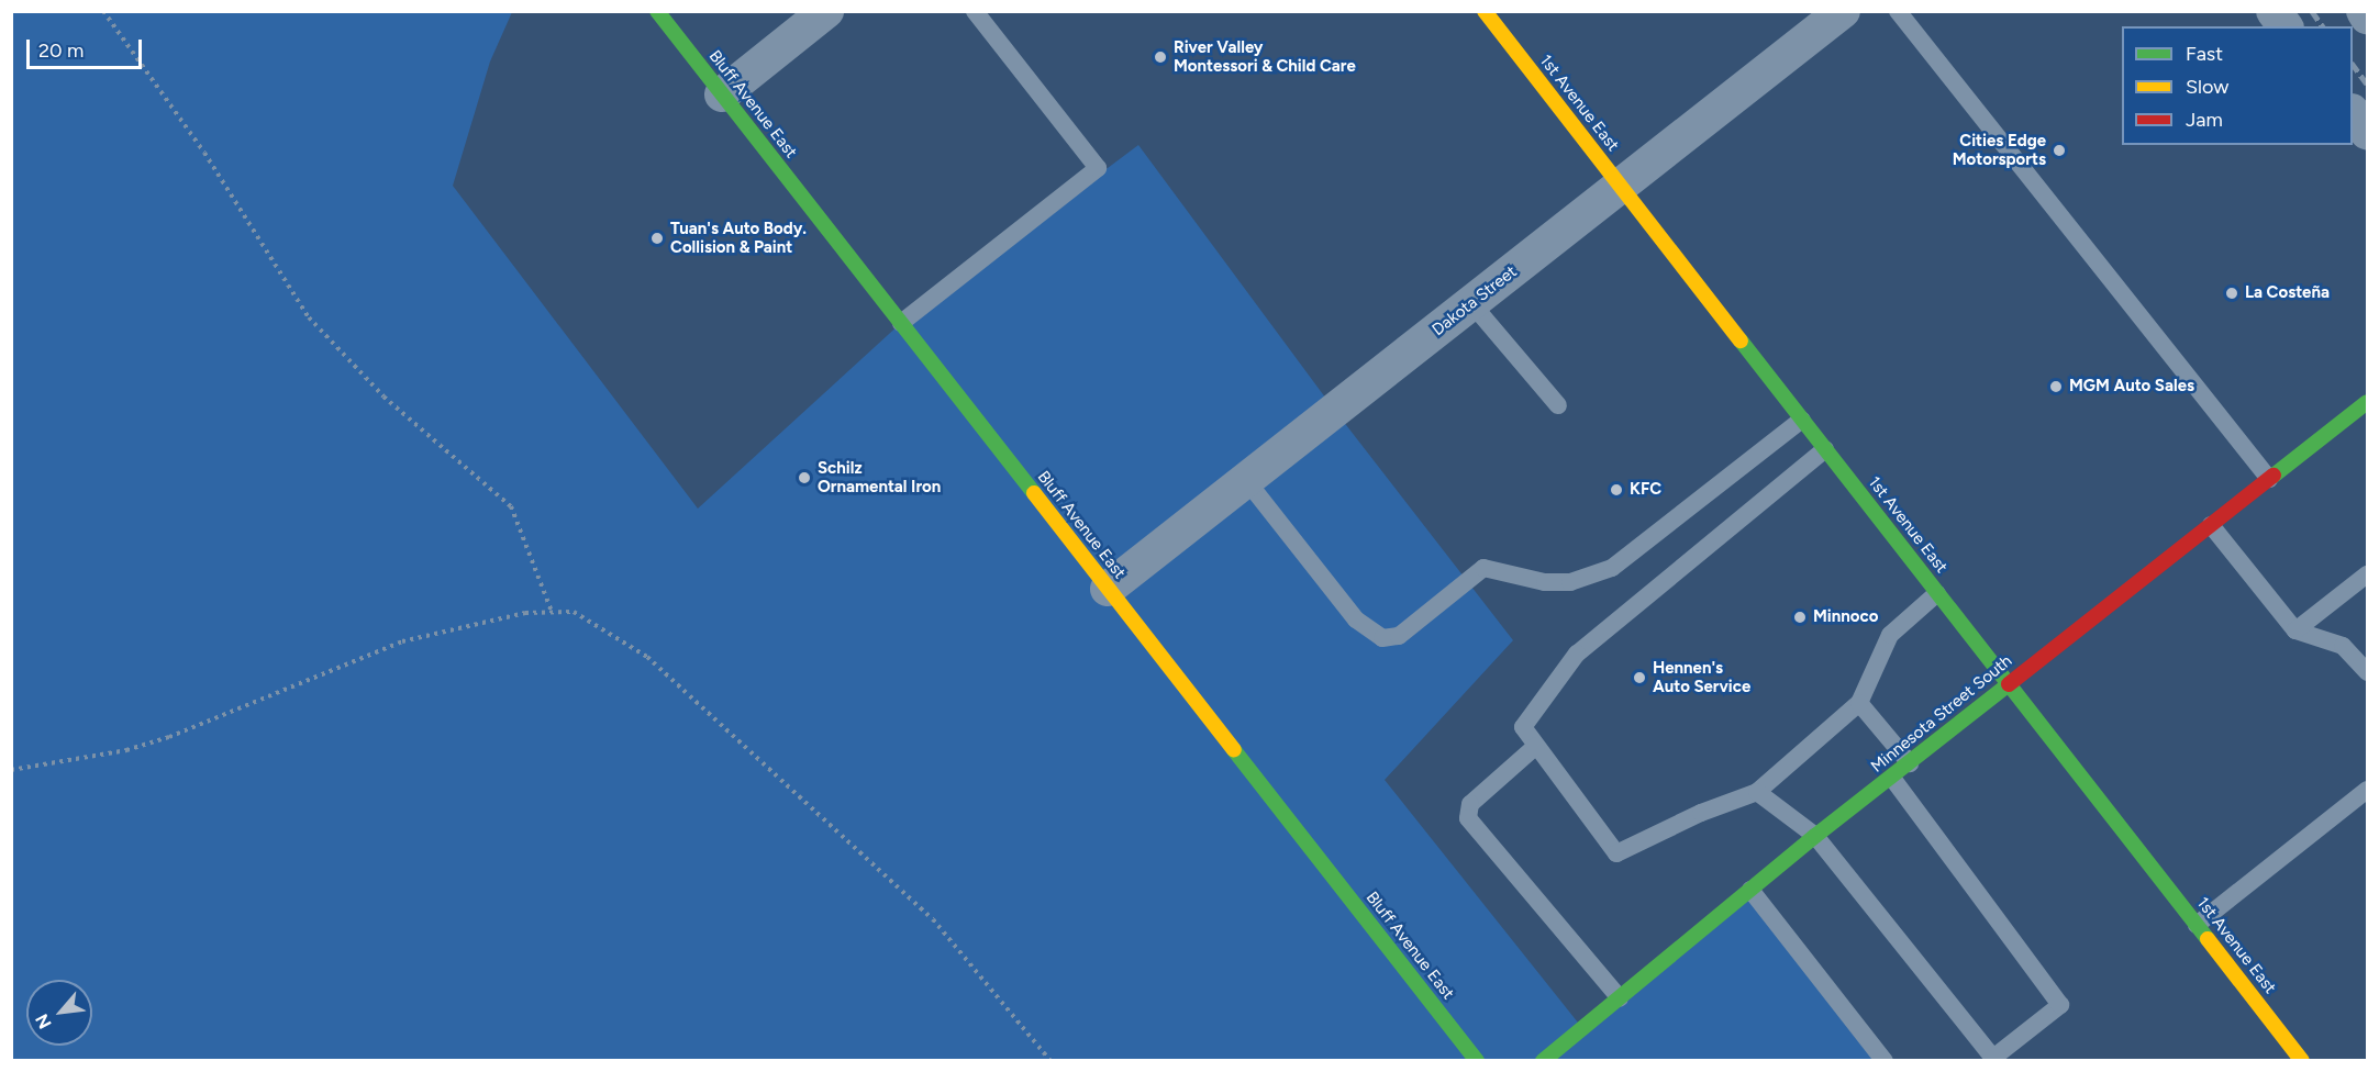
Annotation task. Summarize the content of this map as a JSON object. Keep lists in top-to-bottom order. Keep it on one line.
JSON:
{"streets":{"street":["1st Avenue East","Bluff Avenue East","Dakota Street","Minnesota Street South"]},"crossings":[["1st Avenue East","Dakota Street"],["1st Avenue East","Minnesota Street South"],["Bluff Avenue East","Dakota Street"]],"places":["River Valley Montessori & Child Care","Cities Edge Motorsports","Tuan's Auto Body. Collision & Paint","La Costeña","MGM Auto Sales","Schilz Ornamental Iron","KFC","Minnoco","Hennen's Auto Service"],"legend":["Fast","Slow","Jam"],"scale_bar":"20 m","north":"bottom left"}
